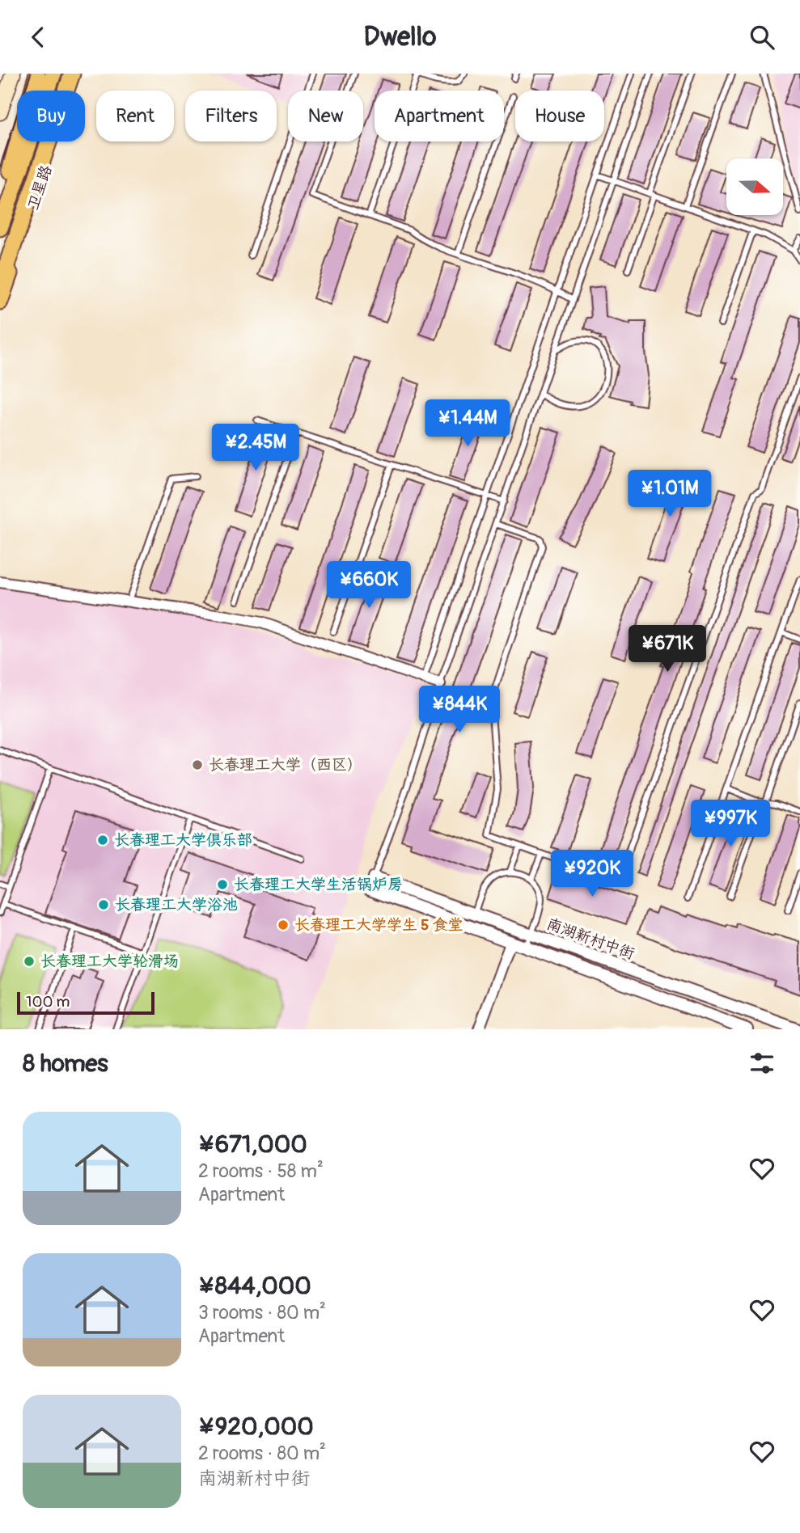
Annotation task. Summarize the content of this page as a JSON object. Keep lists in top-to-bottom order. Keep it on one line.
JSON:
{"streets":{"main road":["卫星路"],"street":["南湖新村中街"]},"places":["长春理工大学（西区）","长春理工大学俱乐部","长春理工大学生活锅炉房","长春理工大学浴池","长春理工大学学生 5 食堂","长春理工大学轮滑场"],"scale_bar":"100 m","north":"right","page":{"header":"Dwello","chip":["Buy","Rent","Filters","New","Apartment","House"],"price":["¥1.44M","¥2.45M","¥1.01M","¥660K","¥671K","¥844K","¥997K","¥920K"],"scale":"100 m","heading":"8 homes","list":[{"name":"¥671,000","note":"2 rooms · 58 m² · Apartment"},{"name":"¥844,000","note":"3 rooms · 80 m² · Apartment"},{"name":"¥920,000","note":"2 rooms · 80 m² · 南湖新村中街"}]}}
